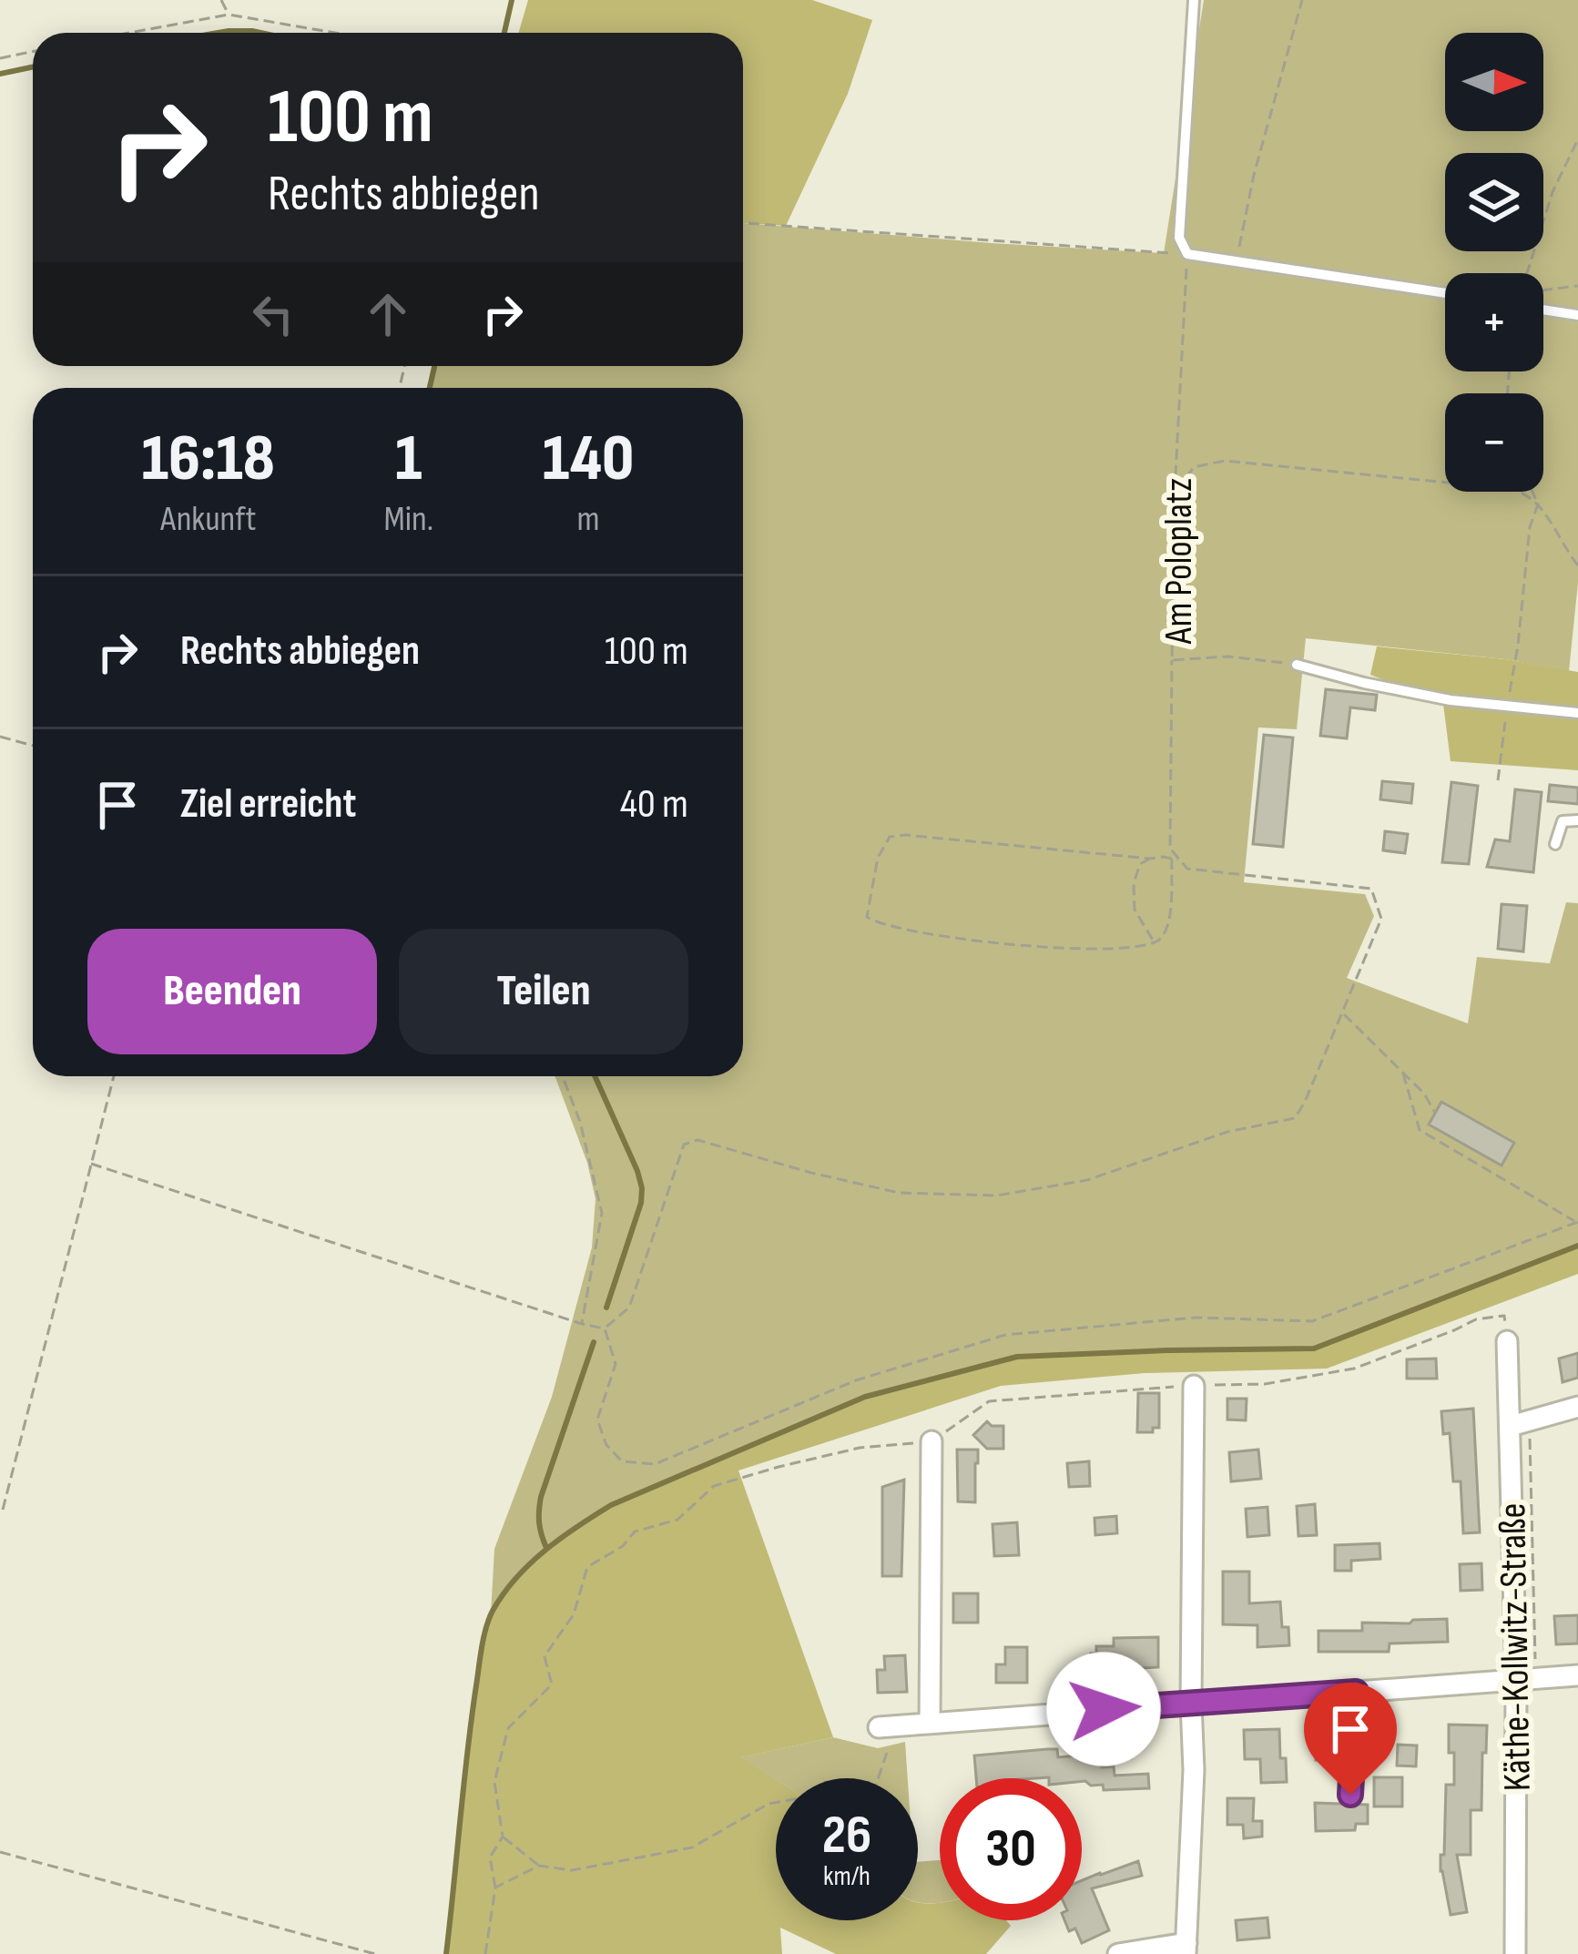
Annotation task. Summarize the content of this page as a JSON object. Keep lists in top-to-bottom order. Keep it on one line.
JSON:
{"streets":{"street":["Käthe-Kollwitz-Straße"],"path":["Am Poloplatz"]},"north":"right","page":{"map_buttons":["+","−"],"turn":["100 m","Rechts abbiegen"],"eta":["16:18","Ankunft","1","Min.","140","m"],"list":[{"name":"Rechts abbiegen","value":"100 m"},{"name":"Ziel erreicht","value":"40 m"}],"buttons":["Beenden","Teilen"],"speed":"26 km/h","limit":"30"}}
